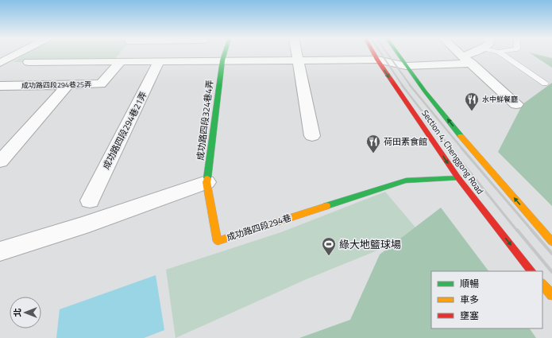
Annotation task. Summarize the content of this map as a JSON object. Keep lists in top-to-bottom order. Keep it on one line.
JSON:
{"streets":{"main road":["成功路四段324巷4弄","Section 4, Chenggong Road","成功路四段294巷"],"street":["成功路四段294巷25弄","成功路四段294巷21弄"]},"crossings":[["成功路四段324巷4弄","成功路四段294巷"],["Section 4, Chenggong Road","成功路四段294巷"]],"places":{"restaurant":["水中鮮餐廳","荷田素食館"],"sports":["綠大地籃球場"]},"legend":["順暢","車多","壅塞"],"north":"left"}
